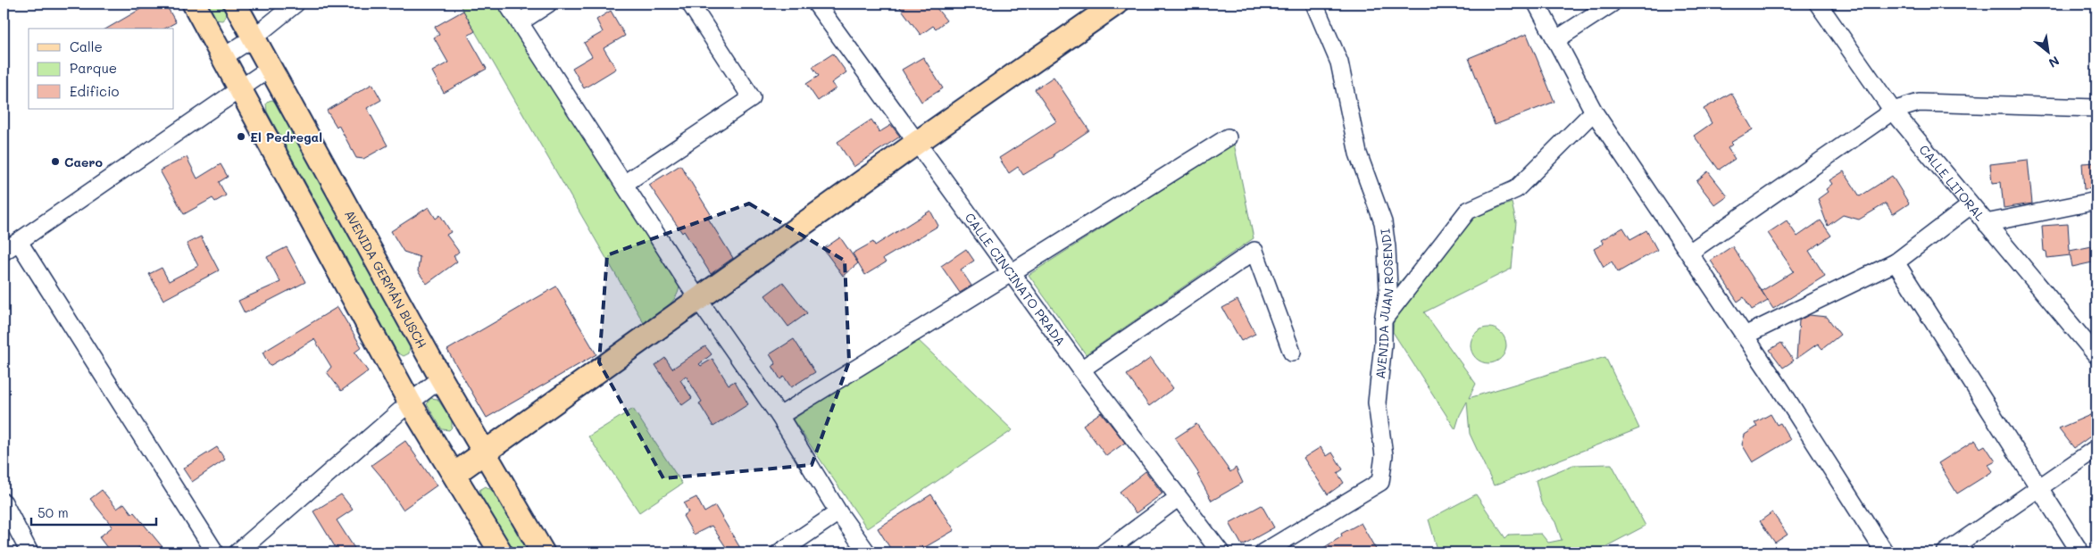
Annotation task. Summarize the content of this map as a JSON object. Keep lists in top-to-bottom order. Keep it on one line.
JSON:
{"streets":{"main road":["AVENIDA GERMÁN BUSCH"],"street":["CALLE LITORAL","CALLE CINCINATO PRADA","AVENIDA JUAN ROSENDI"]},"places":["El Pedregal","Caero"],"legend":["Calle","Parque","Edificio"],"scale_bar":"50 m","north":"bottom right"}
